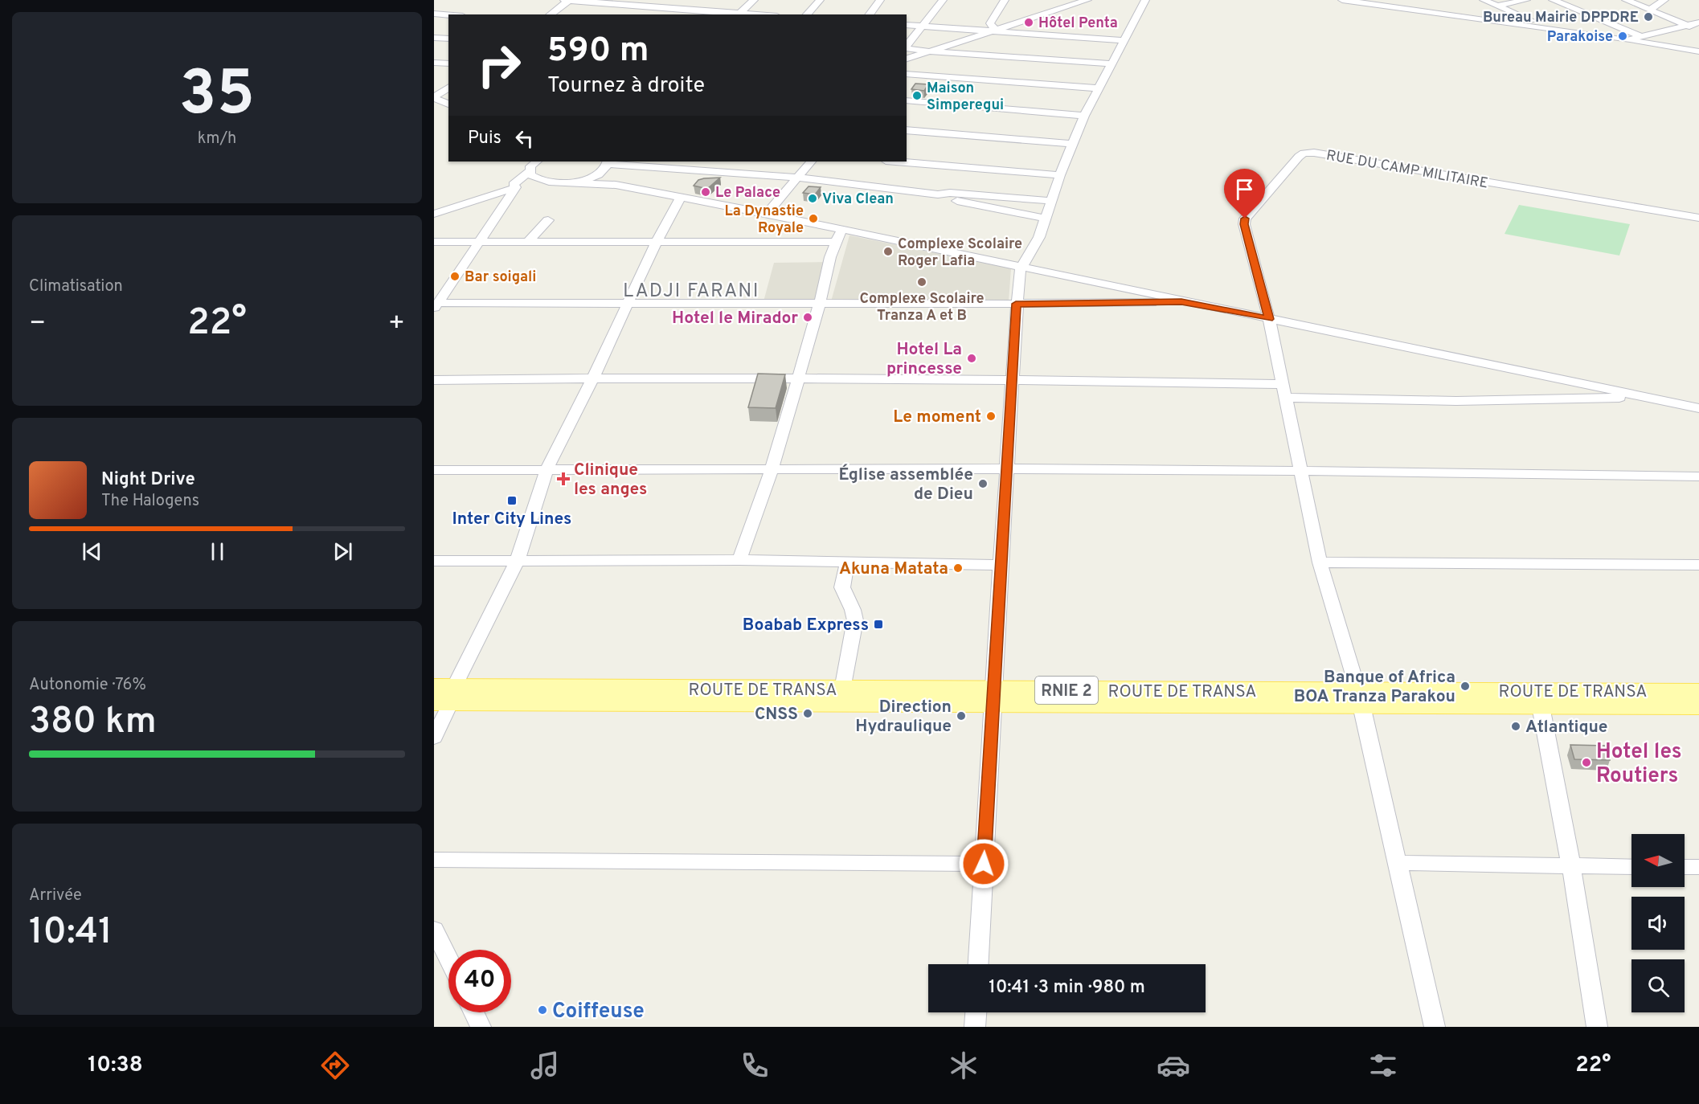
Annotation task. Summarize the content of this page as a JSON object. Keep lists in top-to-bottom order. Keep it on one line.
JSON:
{"streets":{"main road":["ROUTE DE TRANSA","RNIE 2"],"street":["RUE DU CAMP MILITAIRE"]},"districts":["LADJI FARANI"],"places":{"other":["Bureau Mairie DPPDRE","Hôtel Penta","Parakoise","Maison Simperegui","Le Palace","Viva Clean","La Dynastie Royale","Complexe Scolaire Roger Lafia","Bar soigali","Complexe Scolaire Tranza A et B","Hotel le Mirador","Hotel La princesse","Le moment","Église assemblée de Dieu","Akuna Matata","Banque of Africa BOA Tranza Parakou","CNSS","Direction Hydraulique","Atlantique","Hotel les Routiers","Coiffeuse"],"health":["Clinique les anges"],"transit":["Inter City Lines","Boabab Express"]},"north":"left","page":{"tile":[["35","km/h"],"Climatisation",["Autonomie · 76%","380 km"],["Arrivée","10:41"]],"turn":["590 m","Tournez à droite"],"then":"Puis","heat":["−","22°","+"],"song":["Night Drive","The Halogens"],"limit":"40","trip":"10:41 · 3 min · 980 m","tabs":["10:38","22°"]}}
